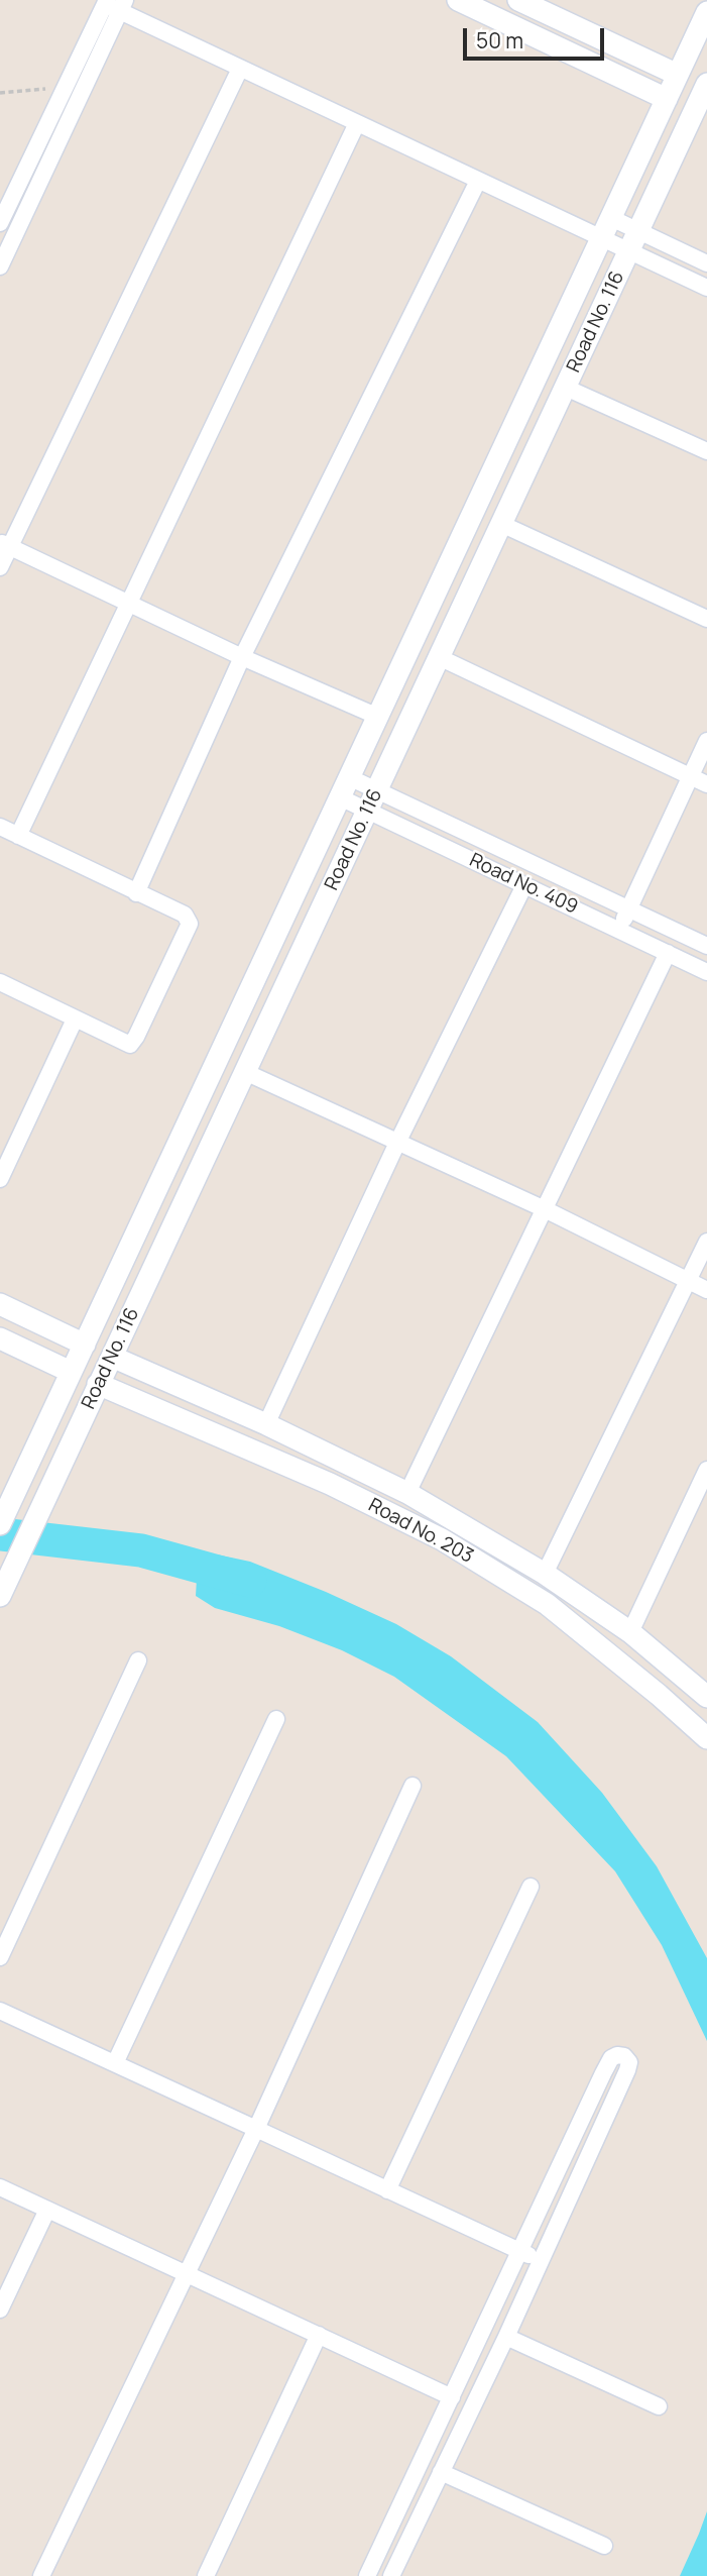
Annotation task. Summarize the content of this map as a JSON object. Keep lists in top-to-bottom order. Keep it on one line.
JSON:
{"streets":{"street":["Road No. 116","Road No. 409","Road No. 203"]},"crossings":[["Road No. 116","Road No. 409"],["Road No. 116","Road No. 203"]],"scale_bar":"50 m"}
